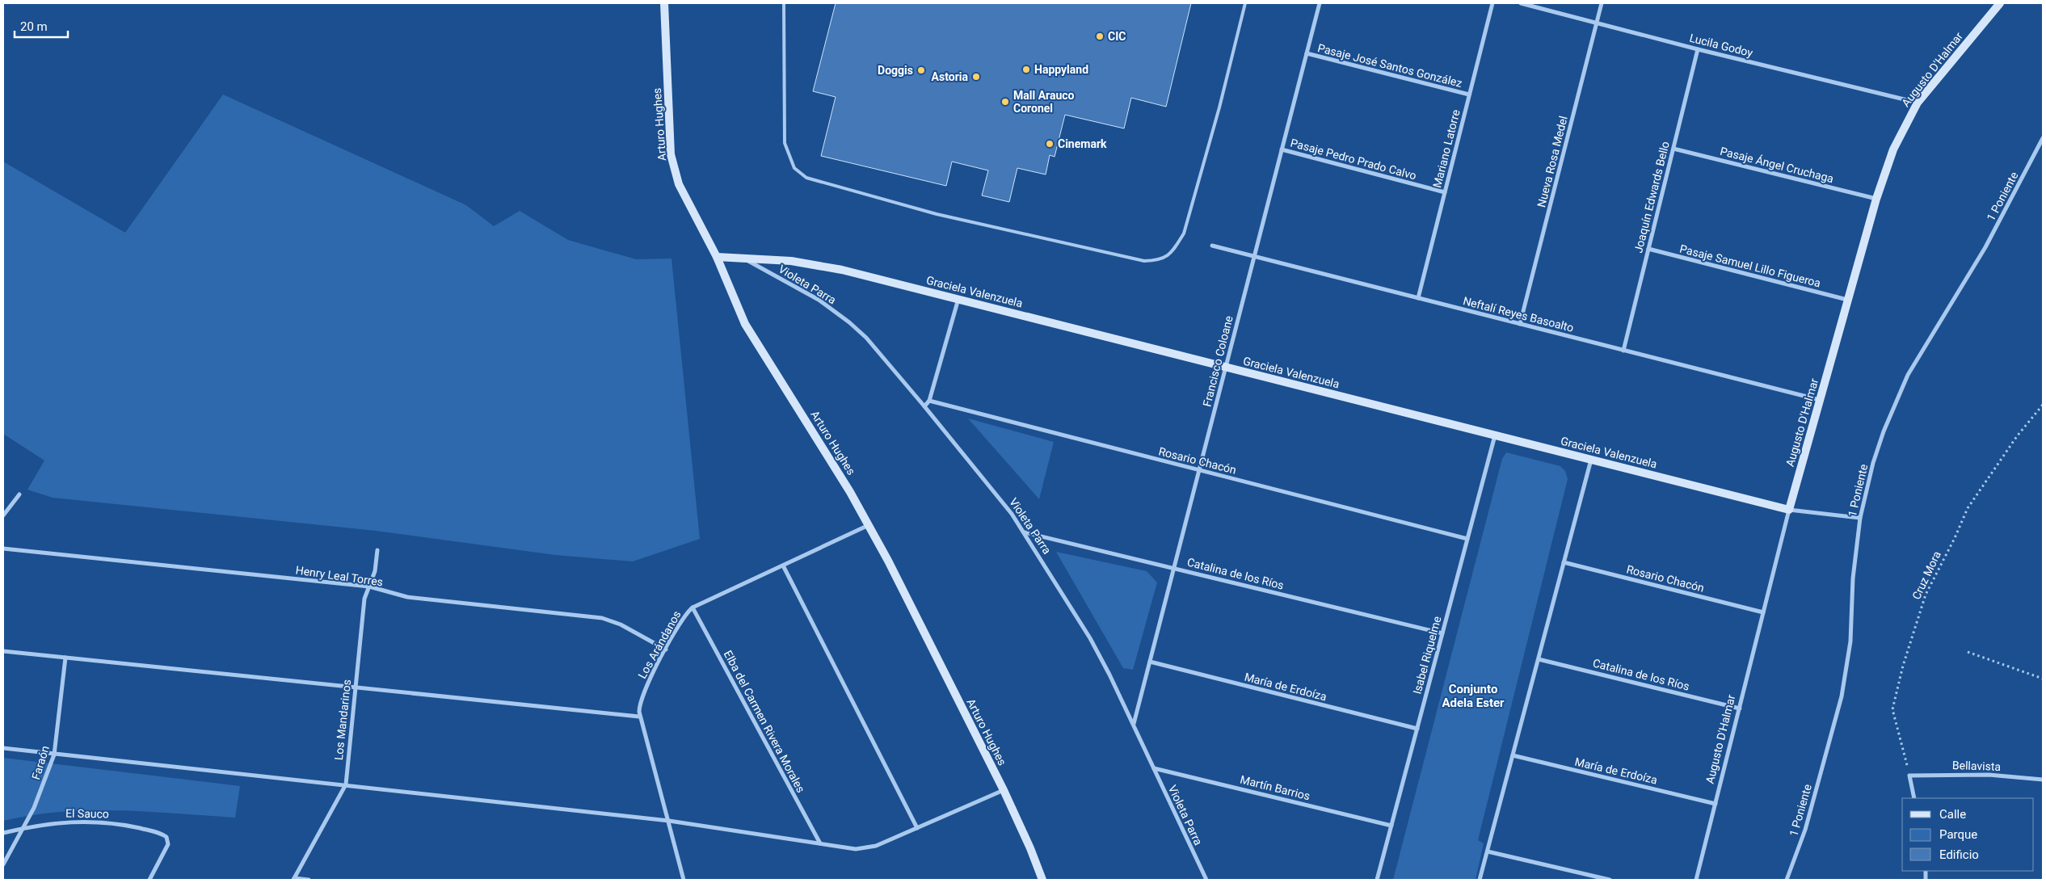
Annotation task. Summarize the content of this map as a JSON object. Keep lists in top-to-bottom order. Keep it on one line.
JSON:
{"streets":{"street":["Lucila Godoy","Pasaje José Santos González","Augusto D'Halmar","Arturo Hughes","Mariano Latorre","Pasaje Pedro Prado Calvo","Nueva Rosa Medel","Pasaje Ángel Cruchaga","1 Poniente","Joaquín Edwards Bello","Pasaje Samuel Lillo Figueroa","Violeta Parra","Graciela Valenzuela","Neftalí Reyes Basoalto","Francisco Coloane","Rosario Chacón","Catalina de los Ríos","Henry Leal Torres","Los Arándanos","Isabel Riquelme","María de Erdoíza","Los Mandarinos","Elba del Carmen Rivera Morales","Faraón","Bellavista","Martín Barrios","El Sauco"],"path":["Cruz Mora"]},"crossings":[["Lucila Godoy","Augusto D'Halmar"],["Lucila Godoy","Nueva Rosa Medel"],["Lucila Godoy","Joaquín Edwards Bello"],["Pasaje José Santos González","Mariano Latorre"],["Pasaje José Santos González","Francisco Coloane"],["Augusto D'Halmar","Pasaje Ángel Cruchaga"],["Augusto D'Halmar","Pasaje Samuel Lillo Figueroa"],["Augusto D'Halmar","Graciela Valenzuela"],["Augusto D'Halmar","Neftalí Reyes Basoalto"],["Augusto D'Halmar","Rosario Chacón"],["Augusto D'Halmar","Catalina de los Ríos"],["Augusto D'Halmar","María de Erdoíza"],["Arturo Hughes","Graciela Valenzuela"],["Arturo Hughes","Los Arándanos"],["Mariano Latorre","Pasaje Pedro Prado Calvo"],["Mariano Latorre","Neftalí Reyes Basoalto"],["Pasaje Pedro Prado Calvo","Francisco Coloane"],["Nueva Rosa Medel","Neftalí Reyes Basoalto"],["Pasaje Ángel Cruchaga","Joaquín Edwards Bello"],["1 Poniente","Graciela Valenzuela"],["Joaquín Edwards Bello","Pasaje Samuel Lillo Figueroa"],["Joaquín Edwards Bello","Neftalí Reyes Basoalto"],["Violeta Parra","Graciela Valenzuela"],["Violeta Parra","Francisco Coloane"],["Violeta Parra","Catalina de los Ríos"],["Violeta Parra","Martín Barrios"],["Graciela Valenzuela","Francisco Coloane"],["Graciela Valenzuela","Isabel Riquelme"],["Neftalí Reyes Basoalto","Francisco Coloane"],["Francisco Coloane","Rosario Chacón"],["Francisco Coloane","Catalina de los Ríos"],["Francisco Coloane","María de Erdoíza"],["Rosario Chacón","Isabel Riquelme"],["Catalina de los Ríos","Isabel Riquelme"],["Cruz Mora","Bellavista"],["Henry Leal Torres","Los Arándanos"],["Henry Leal Torres","Los Mandarinos"],["Los Arándanos","Elba del Carmen Rivera Morales"],["Isabel Riquelme","María de Erdoíza"],["Isabel Riquelme","Martín Barrios"],["Faraón","El Sauco"]],"districts":["Conjunto Adela Ester"],"places":["CIC","Happyland","Doggis","Astoria","Mall Arauco Coronel","Cinemark"],"legend":["Calle","Parque","Edificio"],"scale_bar":"20 m"}
